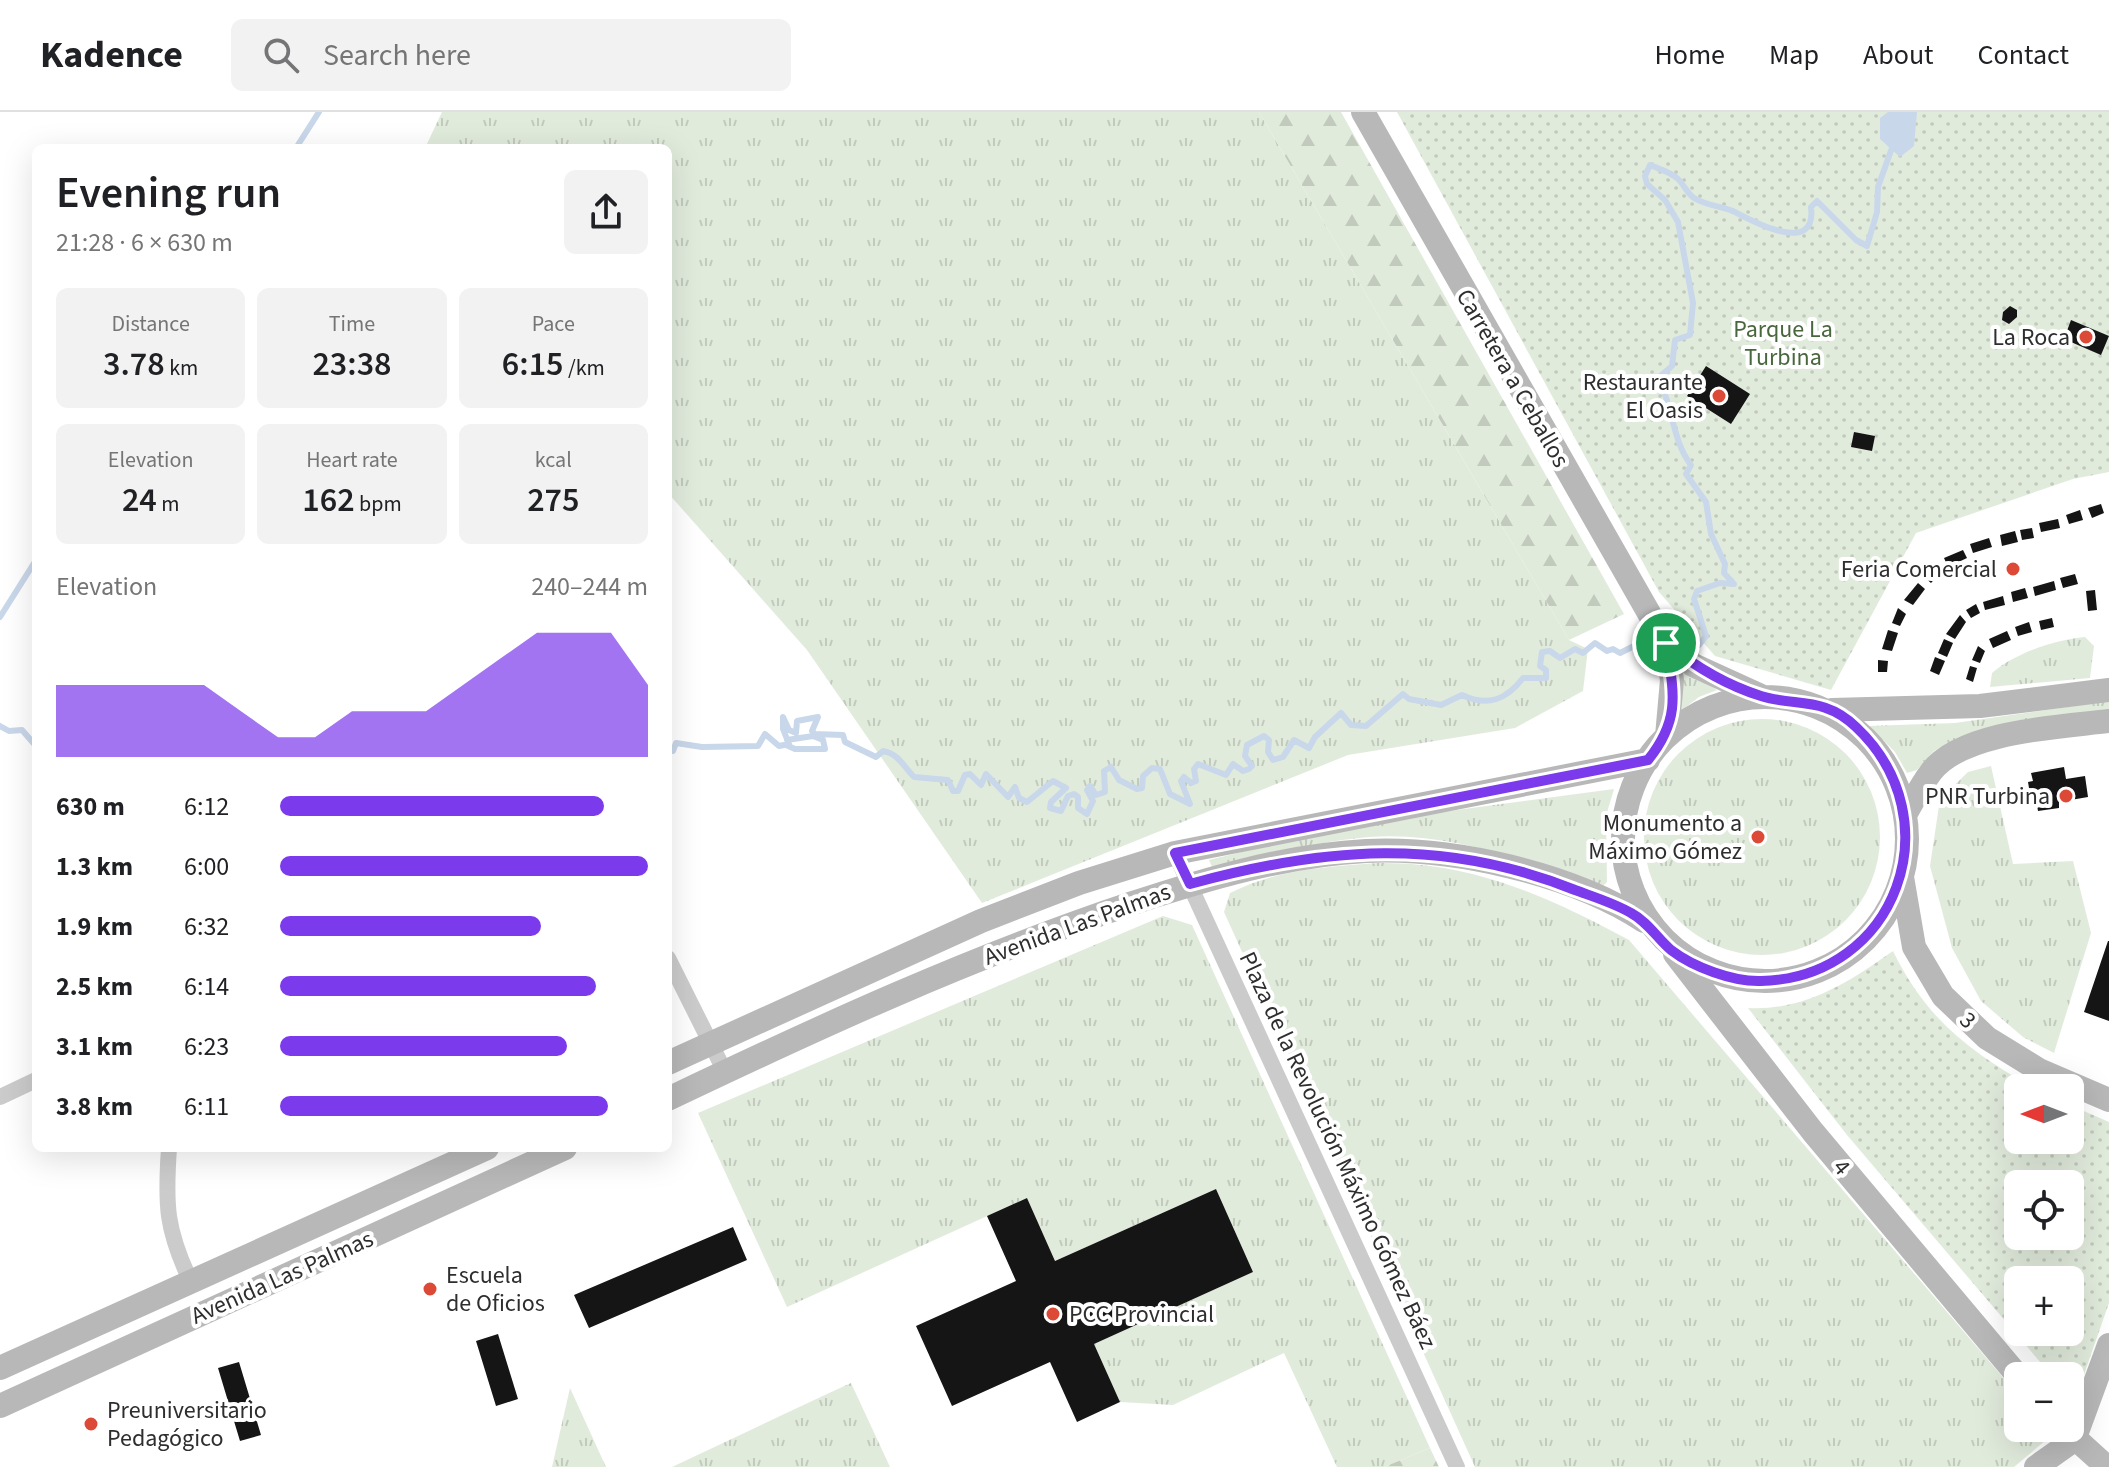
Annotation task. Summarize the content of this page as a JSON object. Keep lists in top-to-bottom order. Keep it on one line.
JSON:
{"streets":{"street":["Carretera a Ceballos","Avenida Las Palmas","3","Plaza de la Revolución Máximo Gómez Báez","4"]},"crossings":[["Carretera a Ceballos","Avenida Las Palmas"],["Carretera a Ceballos","3"],["Carretera a Ceballos","4"],["Avenida Las Palmas","3"],["Avenida Las Palmas","Plaza de la Revolución Máximo Gómez Báez"],["Avenida Las Palmas","4"],["3","4"]],"parks":["Parque La Turbina"],"places":["La Roca","Restaurante El Oasis","Feria Comercial","PNR Turbina","Monumento a Máximo Gómez","Escuela de Oficios","PCC Provincial","Preuniversitario Pedagógico"],"north":"left","page":{"header":"Kadence","search":"Search here","nav":["Home","Map","About","Contact"],"heading":["Evening run","21:28 · 6 × 630 m"],"stats":[["Distance","3.78 km"],["Time","23:38"],["Pace","6:15 /km"],["Elevation","24 m"],["Heart rate","162 bpm"],["kcal","275"]],"chart":["Elevation","240–244 m"],"list":[{"name":"630 m","note":"6:12"},{"name":"1.3 km","note":"6:00"},{"name":"1.9 km","note":"6:32"},{"name":"2.5 km","note":"6:14"},{"name":"3.1 km","note":"6:23"},{"name":"3.8 km","note":"6:11"}],"map_buttons":["+","−"]}}
